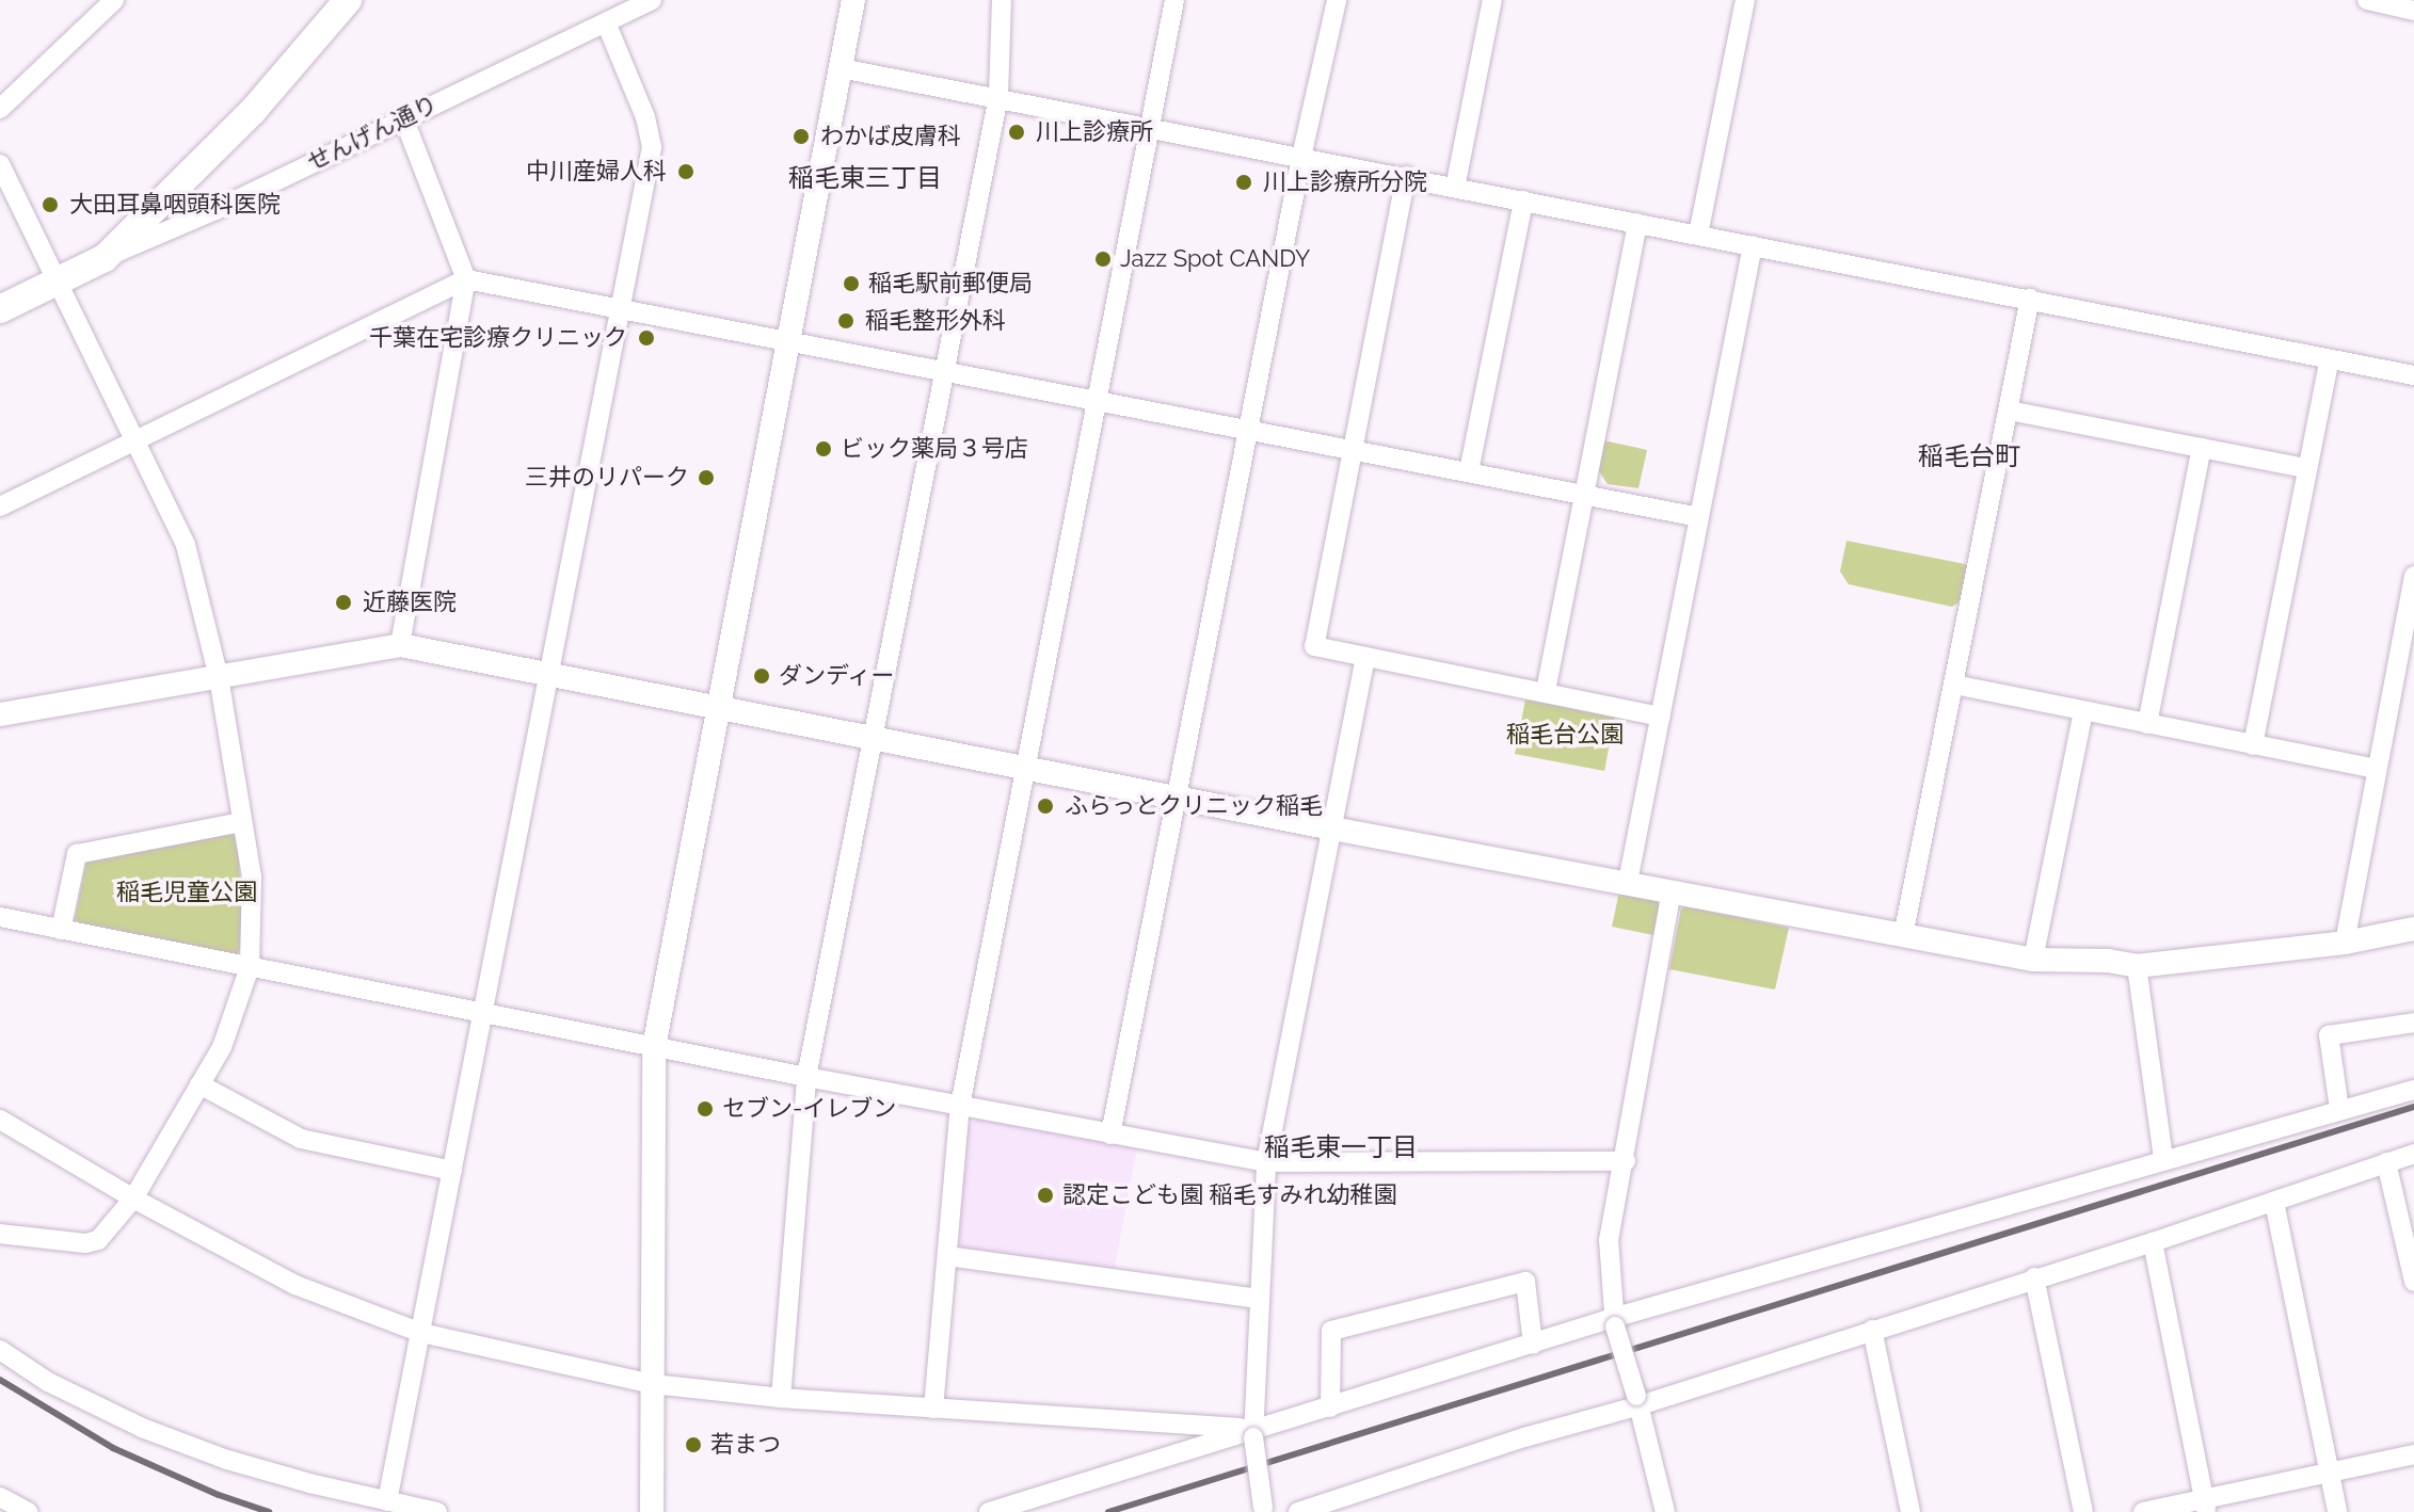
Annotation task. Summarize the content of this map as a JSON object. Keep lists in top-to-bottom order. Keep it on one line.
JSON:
{"streets":{"main road":["せんげん通り"]},"districts":["稲毛東三丁目","稲毛台町","稲毛東一丁目"],"parks":["稲毛台公園","稲毛児童公園"],"places":["川上診療所","わかば皮膚科","中川産婦人科","川上診療所分院","大田耳鼻咽頭科医院","Jazz Spot CANDY","稲毛駅前郵便局","稲毛整形外科","千葉在宅診療クリニック","ビック薬局３号店","三井のリパーク","近藤医院","ダンディー","ふらっとクリニック稲毛","セブン-イレブン","認定こども園 稲毛すみれ幼稚園","若まつ"]}
